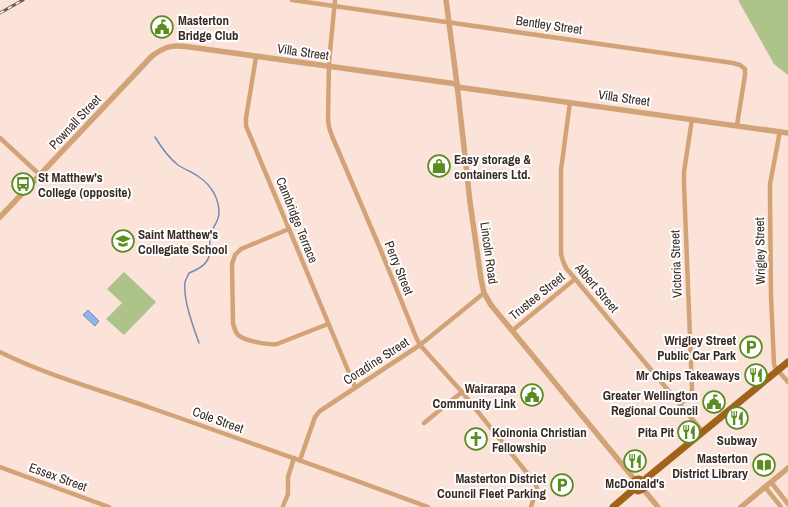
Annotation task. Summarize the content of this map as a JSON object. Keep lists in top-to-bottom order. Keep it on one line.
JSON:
{"streets":{"street":["Bentley Street","Villa Street","Pownall Street","Cambridge Terrace","Wrigley Street","Lincoln Road","Victoria Street","Perry Street","Albert Street","Trustee Street","Coradine Street","Cole Street","Essex Street"]},"crossings":[["Bentley Street","Villa Street"],["Bentley Street","Lincoln Road"],["Bentley Street","Perry Street"],["Villa Street","Pownall Street"],["Villa Street","Cambridge Terrace"],["Villa Street","Wrigley Street"],["Villa Street","Lincoln Road"],["Villa Street","Victoria Street"],["Villa Street","Perry Street"],["Villa Street","Albert Street"],["Cambridge Terrace","Coradine Street"],["Lincoln Road","Trustee Street"],["Lincoln Road","Coradine Street"],["Victoria Street","Albert Street"],["Perry Street","Coradine Street"],["Albert Street","Trustee Street"],["Coradine Street","Cole Street"]],"places":{"public building":["Masterton Bridge Club","Wairarapa Community Link","Greater Wellington Regional Council"],"shop":["Easy storage & containers Ltd."],"bus stop":["St Matthew's College (opposite)"],"school or university":["Saint Matthew's Collegiate School"],"parking":["Wrigley Street Public Car Park","Masterton District Council Fleet Parking"],"restaurant":["Mr Chips Takeaways","Subway","Pita Pit","McDonald's"],"church":["Koinonia Christian Fellowship"],"library":["Masterton District Library"]}}
